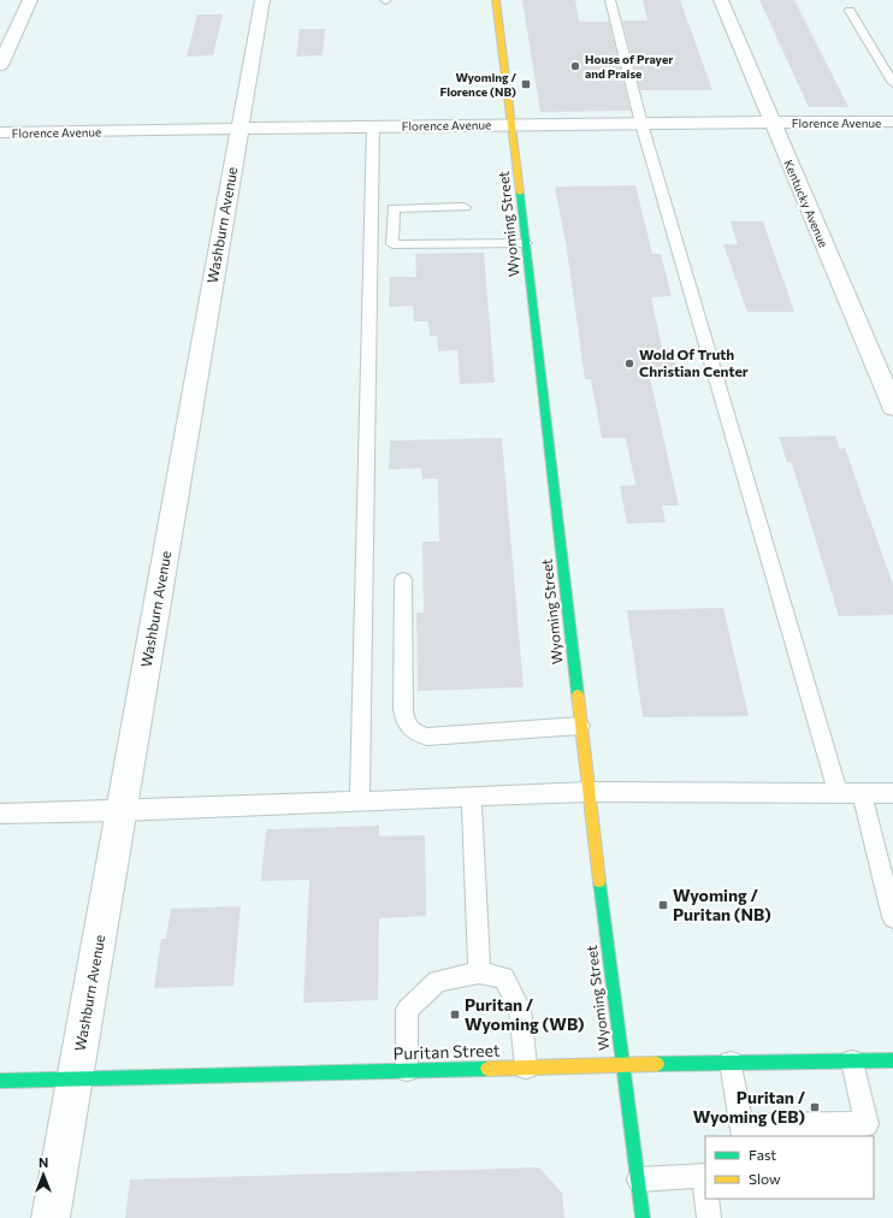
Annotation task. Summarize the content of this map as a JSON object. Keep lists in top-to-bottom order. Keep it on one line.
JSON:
{"streets":{"street":["Florence Avenue","Kentucky Avenue","Wyoming Street","Washburn Avenue","Puritan Street"]},"crossings":[["Florence Avenue","Kentucky Avenue"],["Florence Avenue","Wyoming Street"],["Florence Avenue","Washburn Avenue"],["Wyoming Street","Puritan Street"],["Washburn Avenue","Puritan Street"]],"places":{"other":["House of Prayer and Praise","Wold Of Truth Christian Center"],"transit":["Wyoming / Florence (NB)","Wyoming / Puritan (NB)","Puritan / Wyoming (WB)","Puritan / Wyoming (EB)"]},"legend":["Fast","Slow"],"north":"top"}
